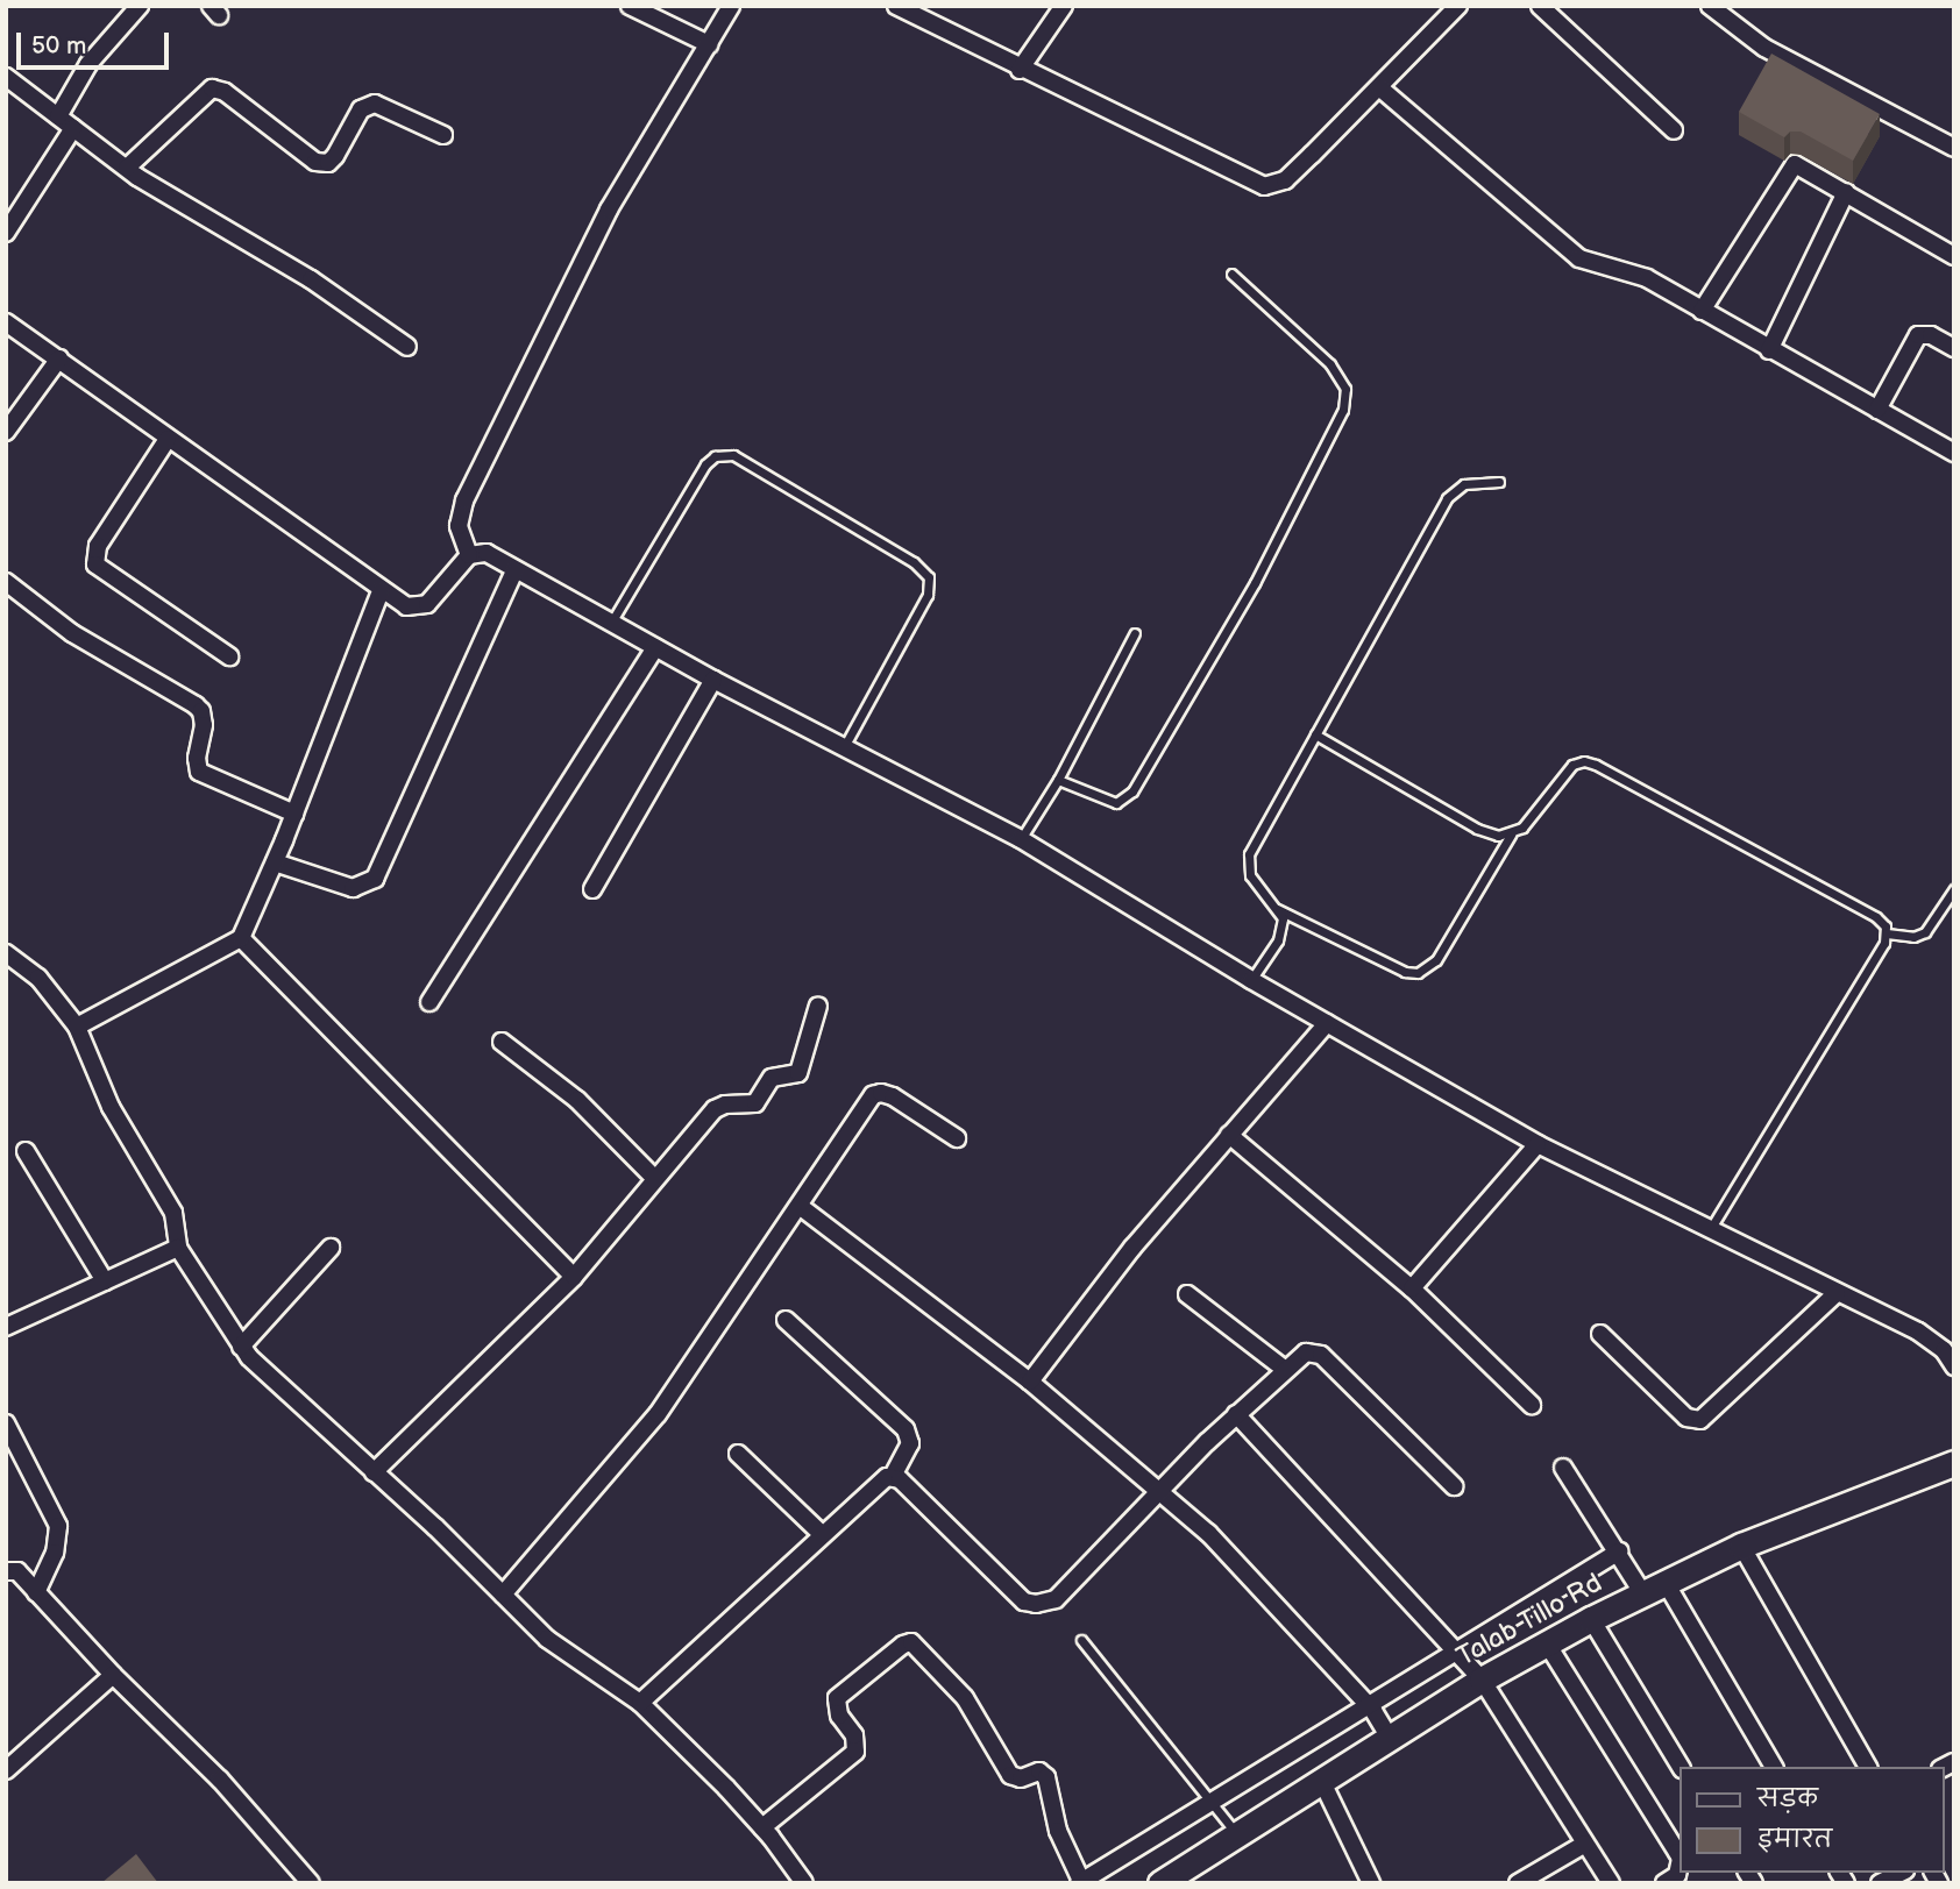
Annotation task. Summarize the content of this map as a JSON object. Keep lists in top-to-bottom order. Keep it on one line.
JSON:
{"streets":{"main road":["Talab Tillo Rd"]},"legend":["सड़क","इमारत"],"scale_bar":"50 m"}
